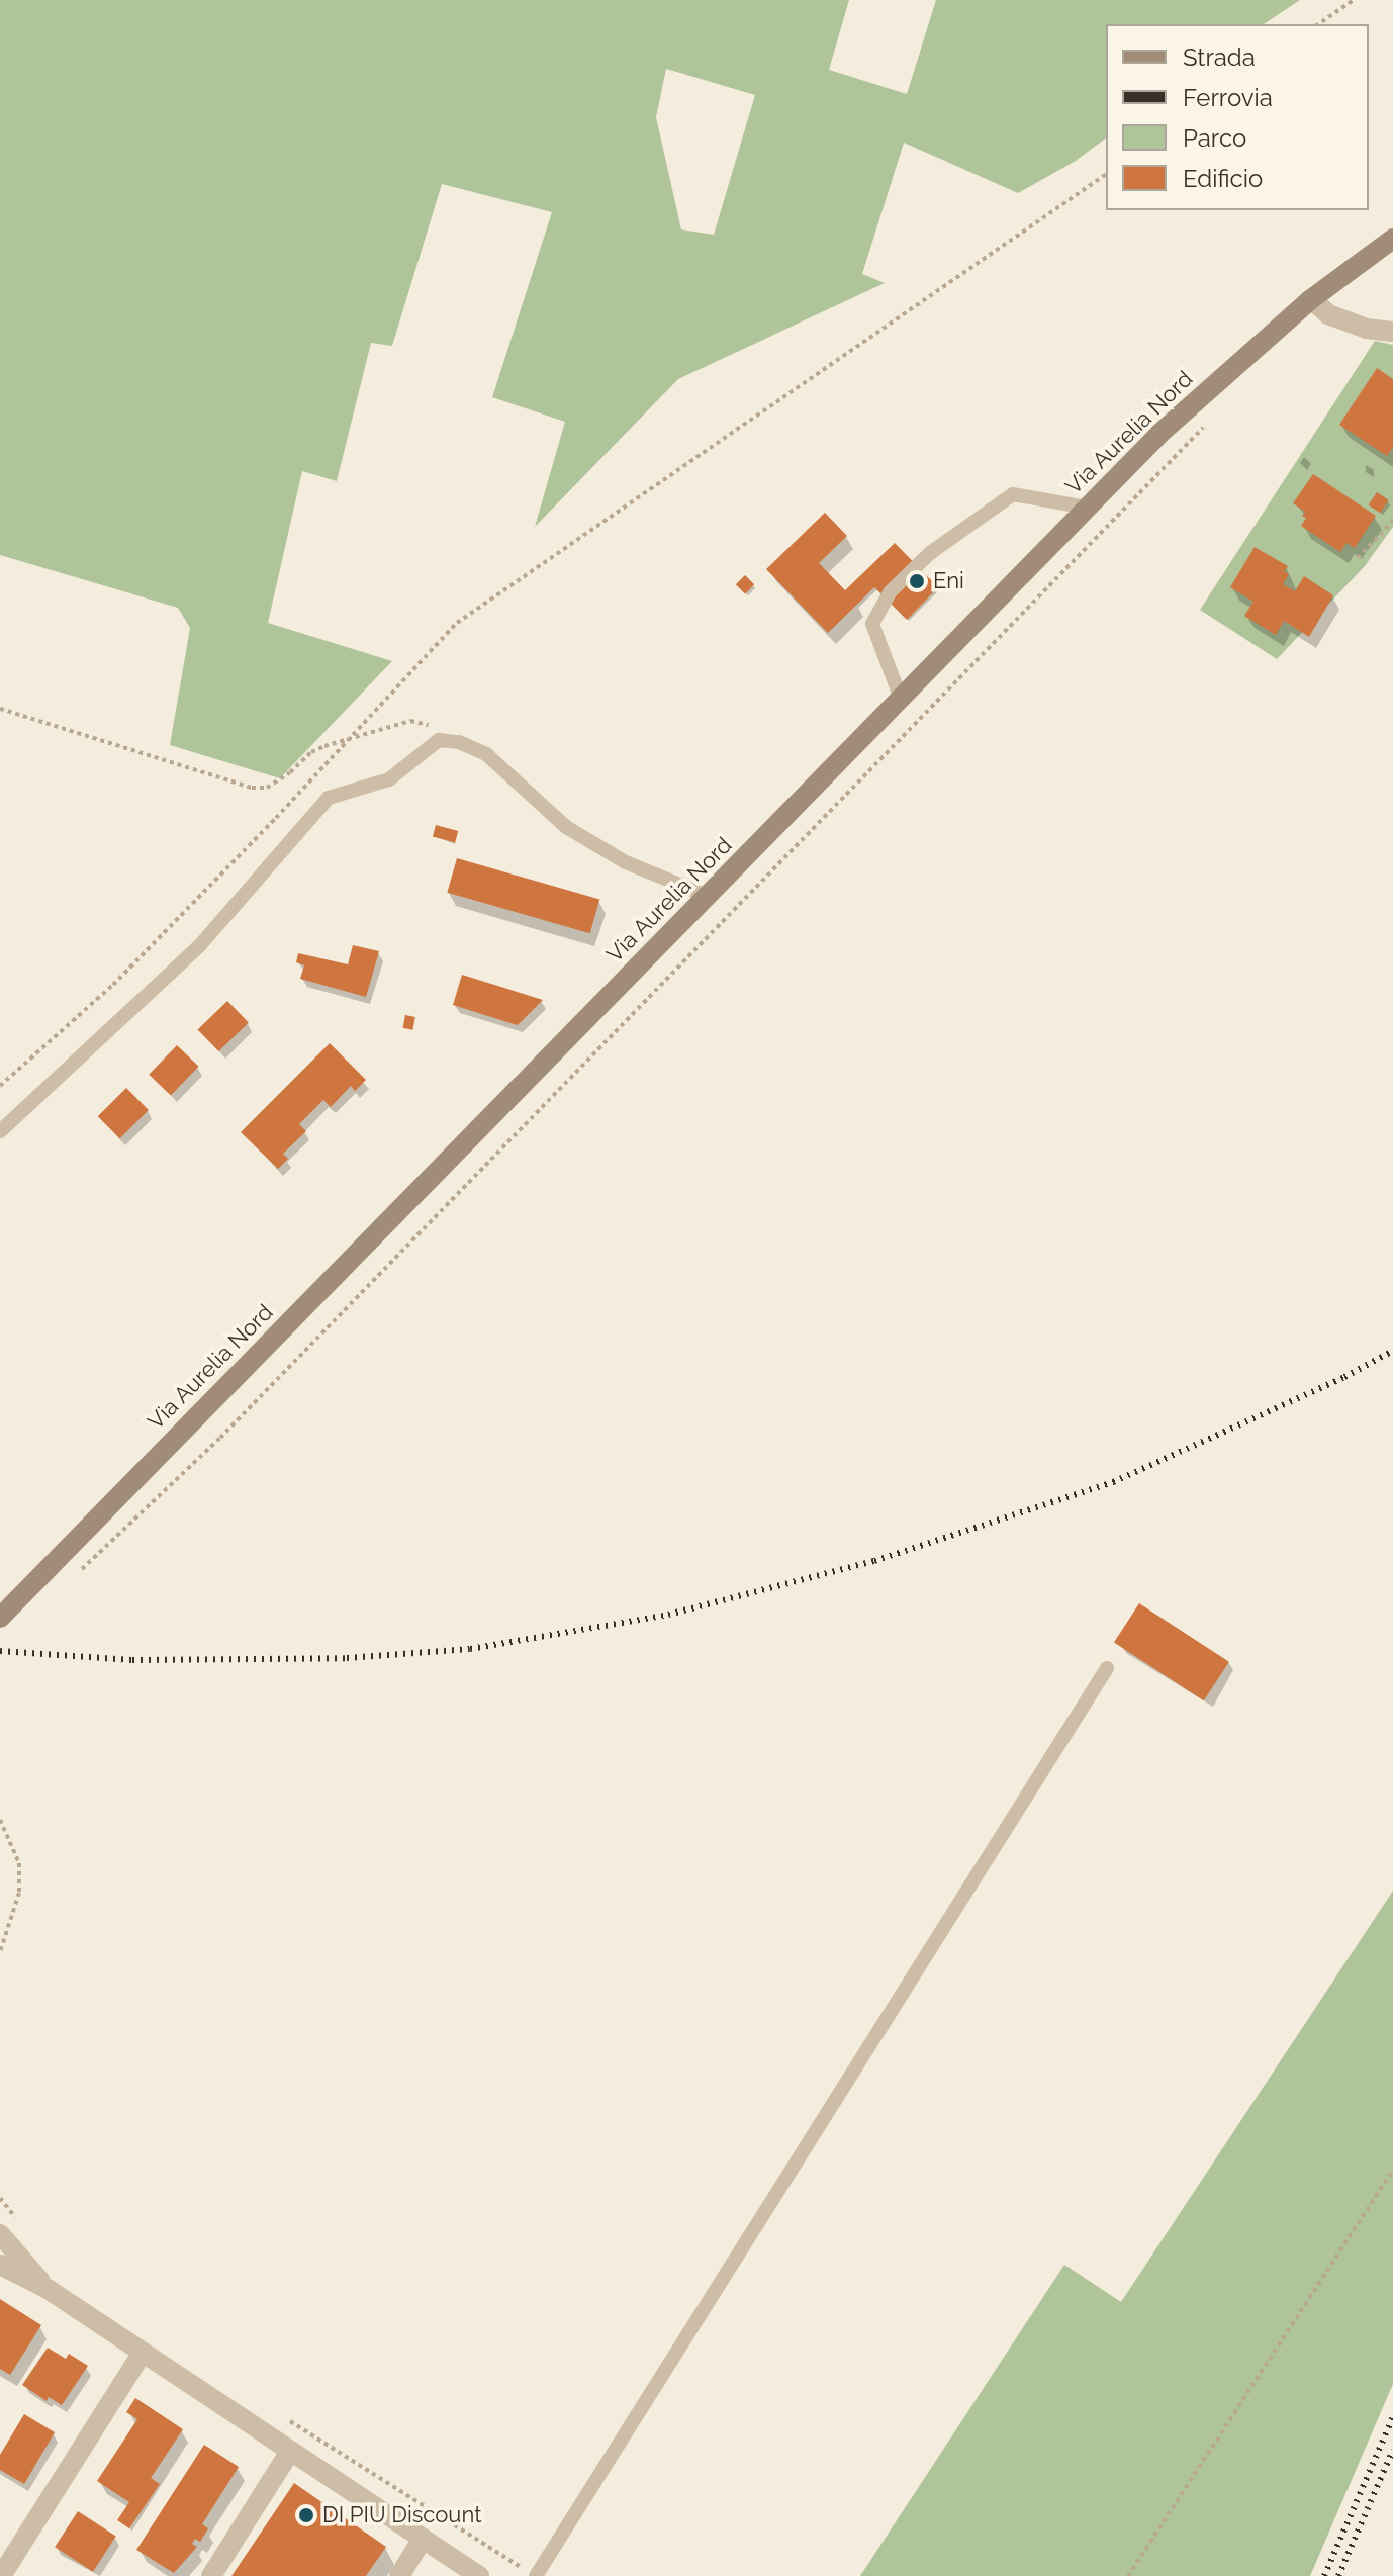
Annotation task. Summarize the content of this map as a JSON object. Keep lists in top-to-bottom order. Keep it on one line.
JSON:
{"streets":{"main road":["Via Aurelia Nord"]},"places":["Eni","DI PIU Discount"],"legend":["Strada","Ferrovia","Parco","Edificio"]}
